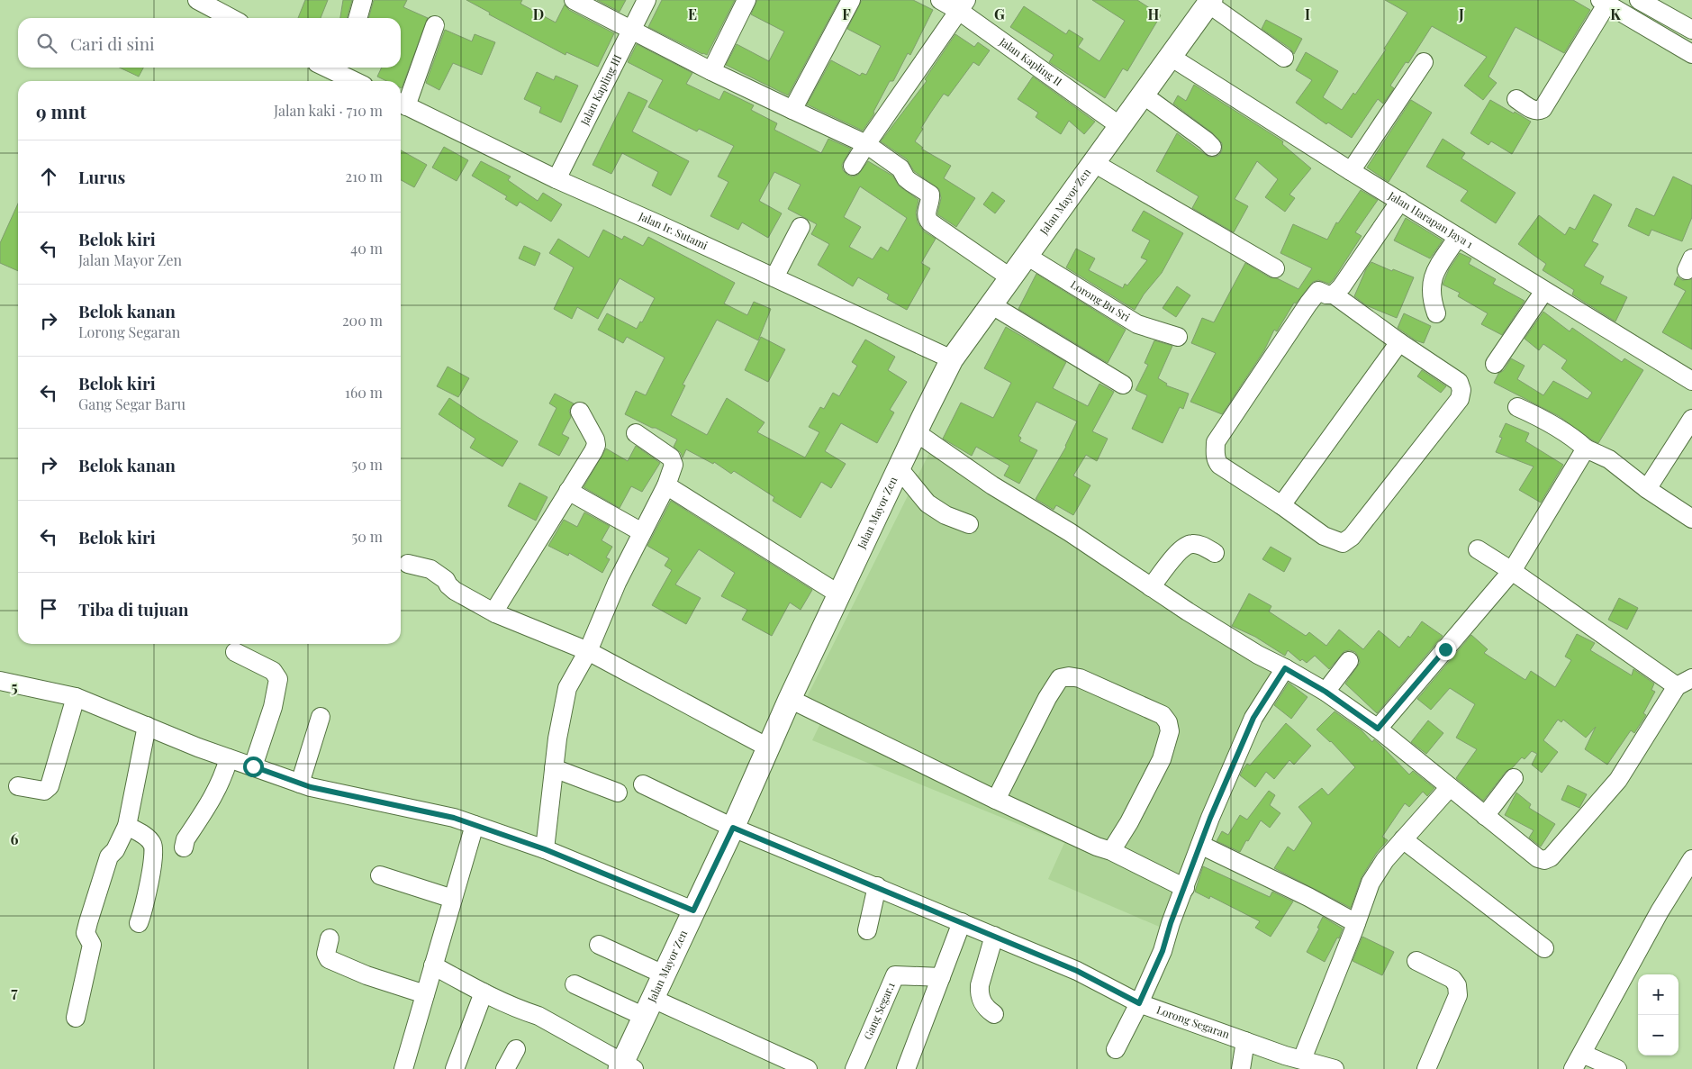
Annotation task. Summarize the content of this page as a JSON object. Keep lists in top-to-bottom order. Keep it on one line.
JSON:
{"streets":{"street":["Jalan Kapling II","Jalan Kapling III","Jalan Mayor Zen","Jalan Harapan Jaya 1","Jalan Ir. Sutami","Lorong Bu Sri","Gang Segar.1","Lorong Segaran"]},"crossings":[["Jalan Kapling II","Jalan Mayor Zen"],["Jalan Kapling III","Jalan Ir. Sutami"],["Jalan Mayor Zen","Jalan Harapan Jaya 1"],["Jalan Mayor Zen","Jalan Ir. Sutami"],["Jalan Mayor Zen","Lorong Bu Sri"],["Jalan Mayor Zen","Lorong Segaran"]],"page":{"search":"Cari di sini","heading":["9 mnt","Jalan kaki · 710 m"],"list":[["Lurus","210 m"],["Belok kiri","Jalan Mayor Zen","40 m"],["Belok kanan","Lorong Segaran","200 m"],["Belok kiri","Gang Segar Baru","160 m"],["Belok kanan","50 m"],["Belok kiri","50 m"],"Tiba di tujuan"],"map_buttons":["+","−"]},"grid":{"columns":["D","E","F","G","H","I","J","K"],"rows":["5","6","7"]}}
